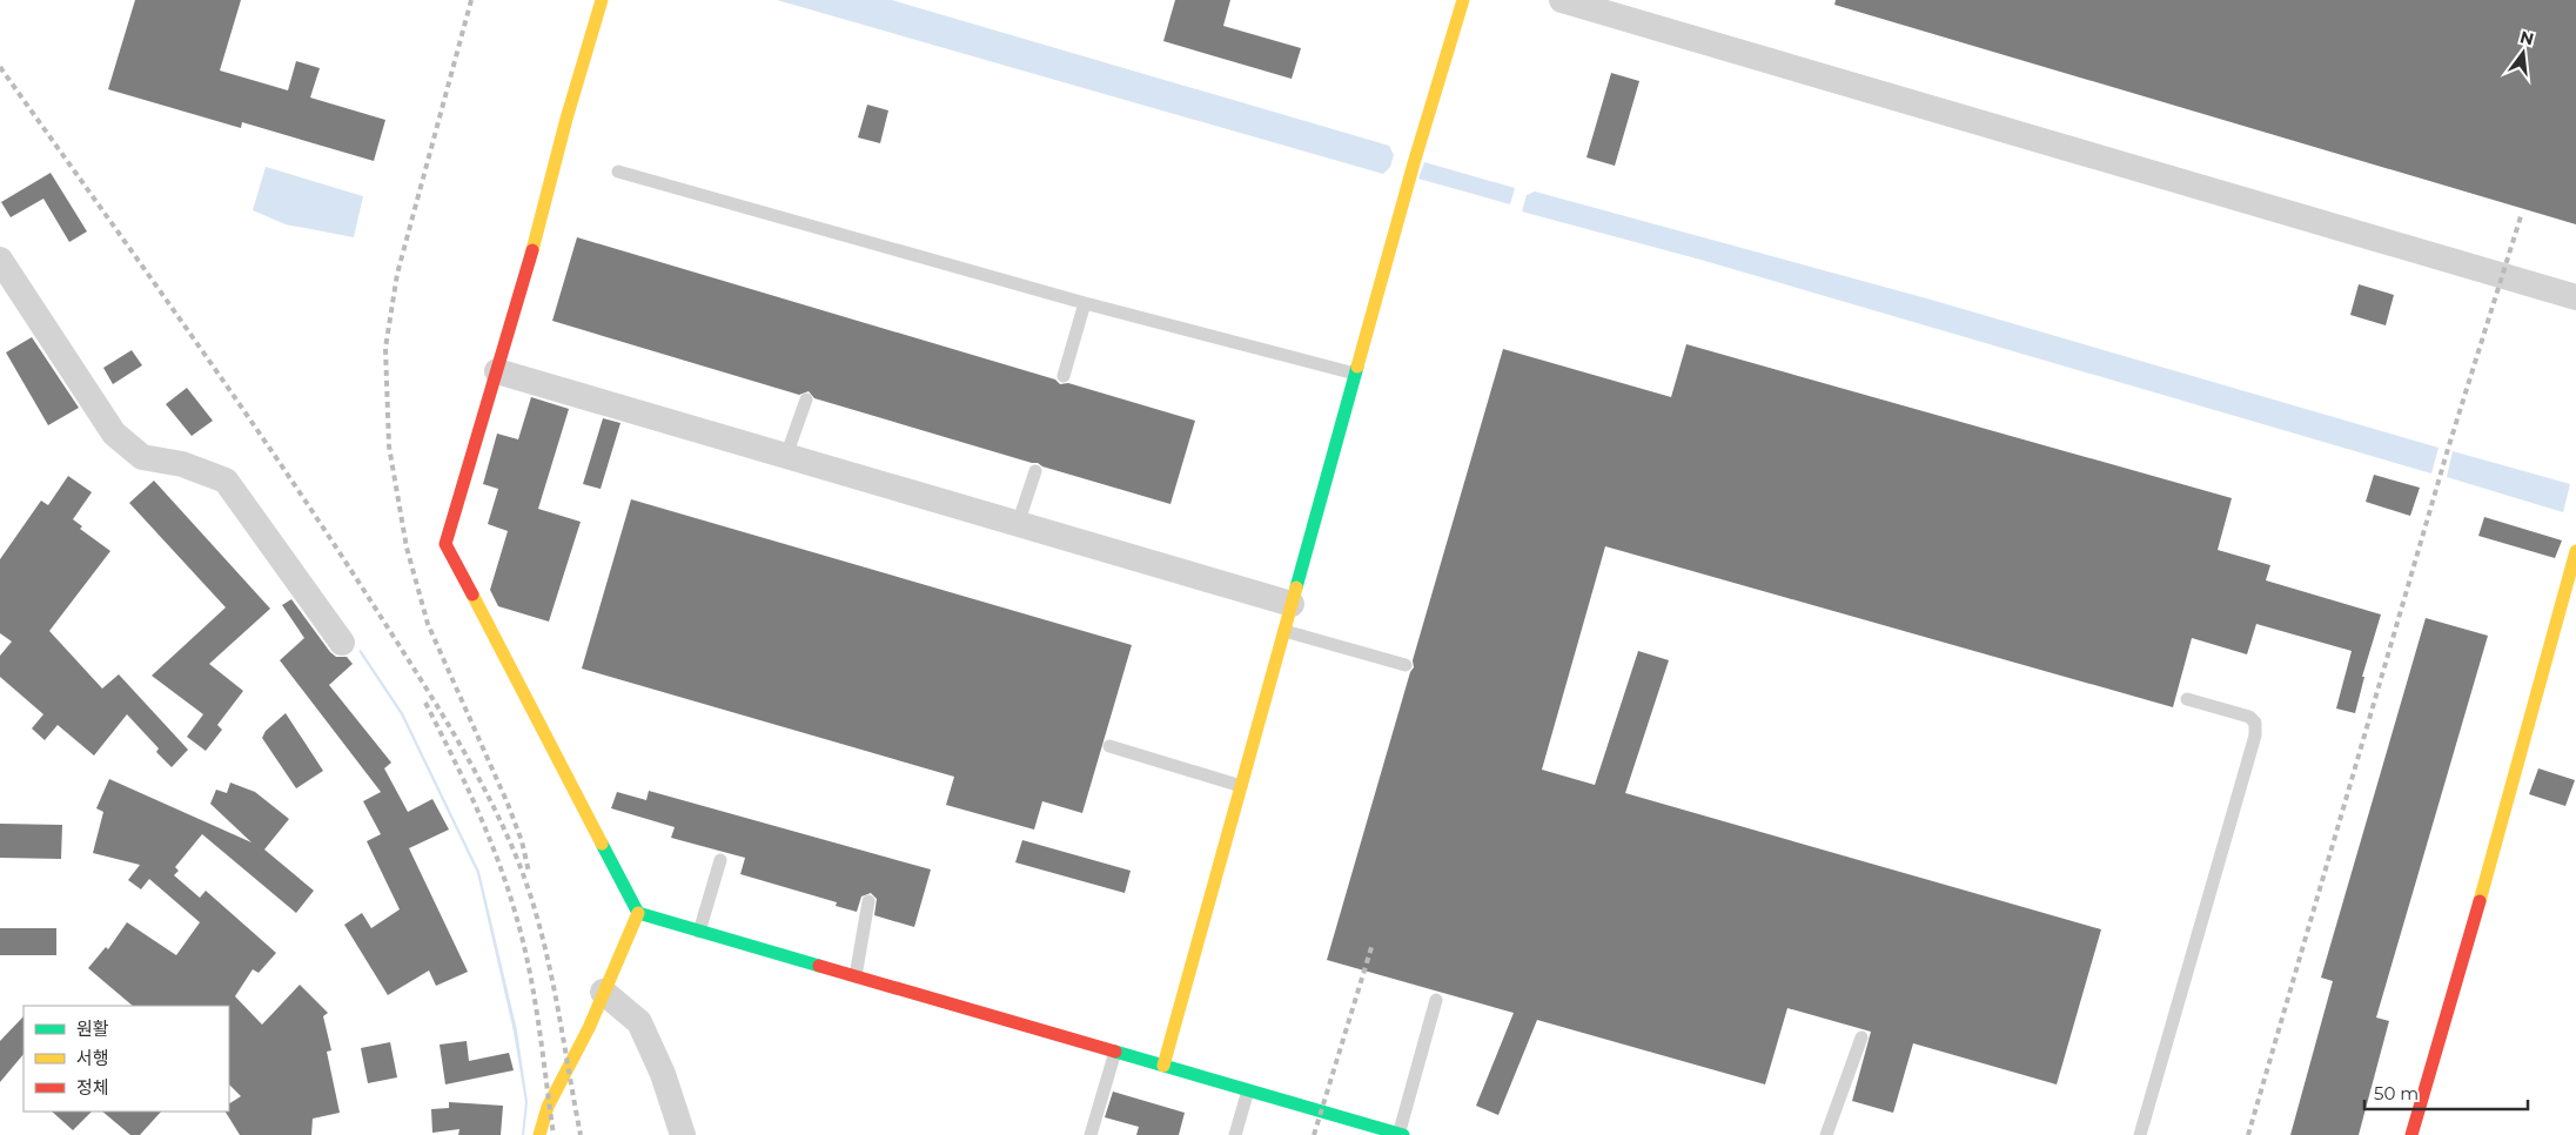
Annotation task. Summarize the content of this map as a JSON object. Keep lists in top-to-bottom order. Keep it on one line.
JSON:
{"legend":["원활","서행","정체"],"scale_bar":"50 m","north":"top"}
